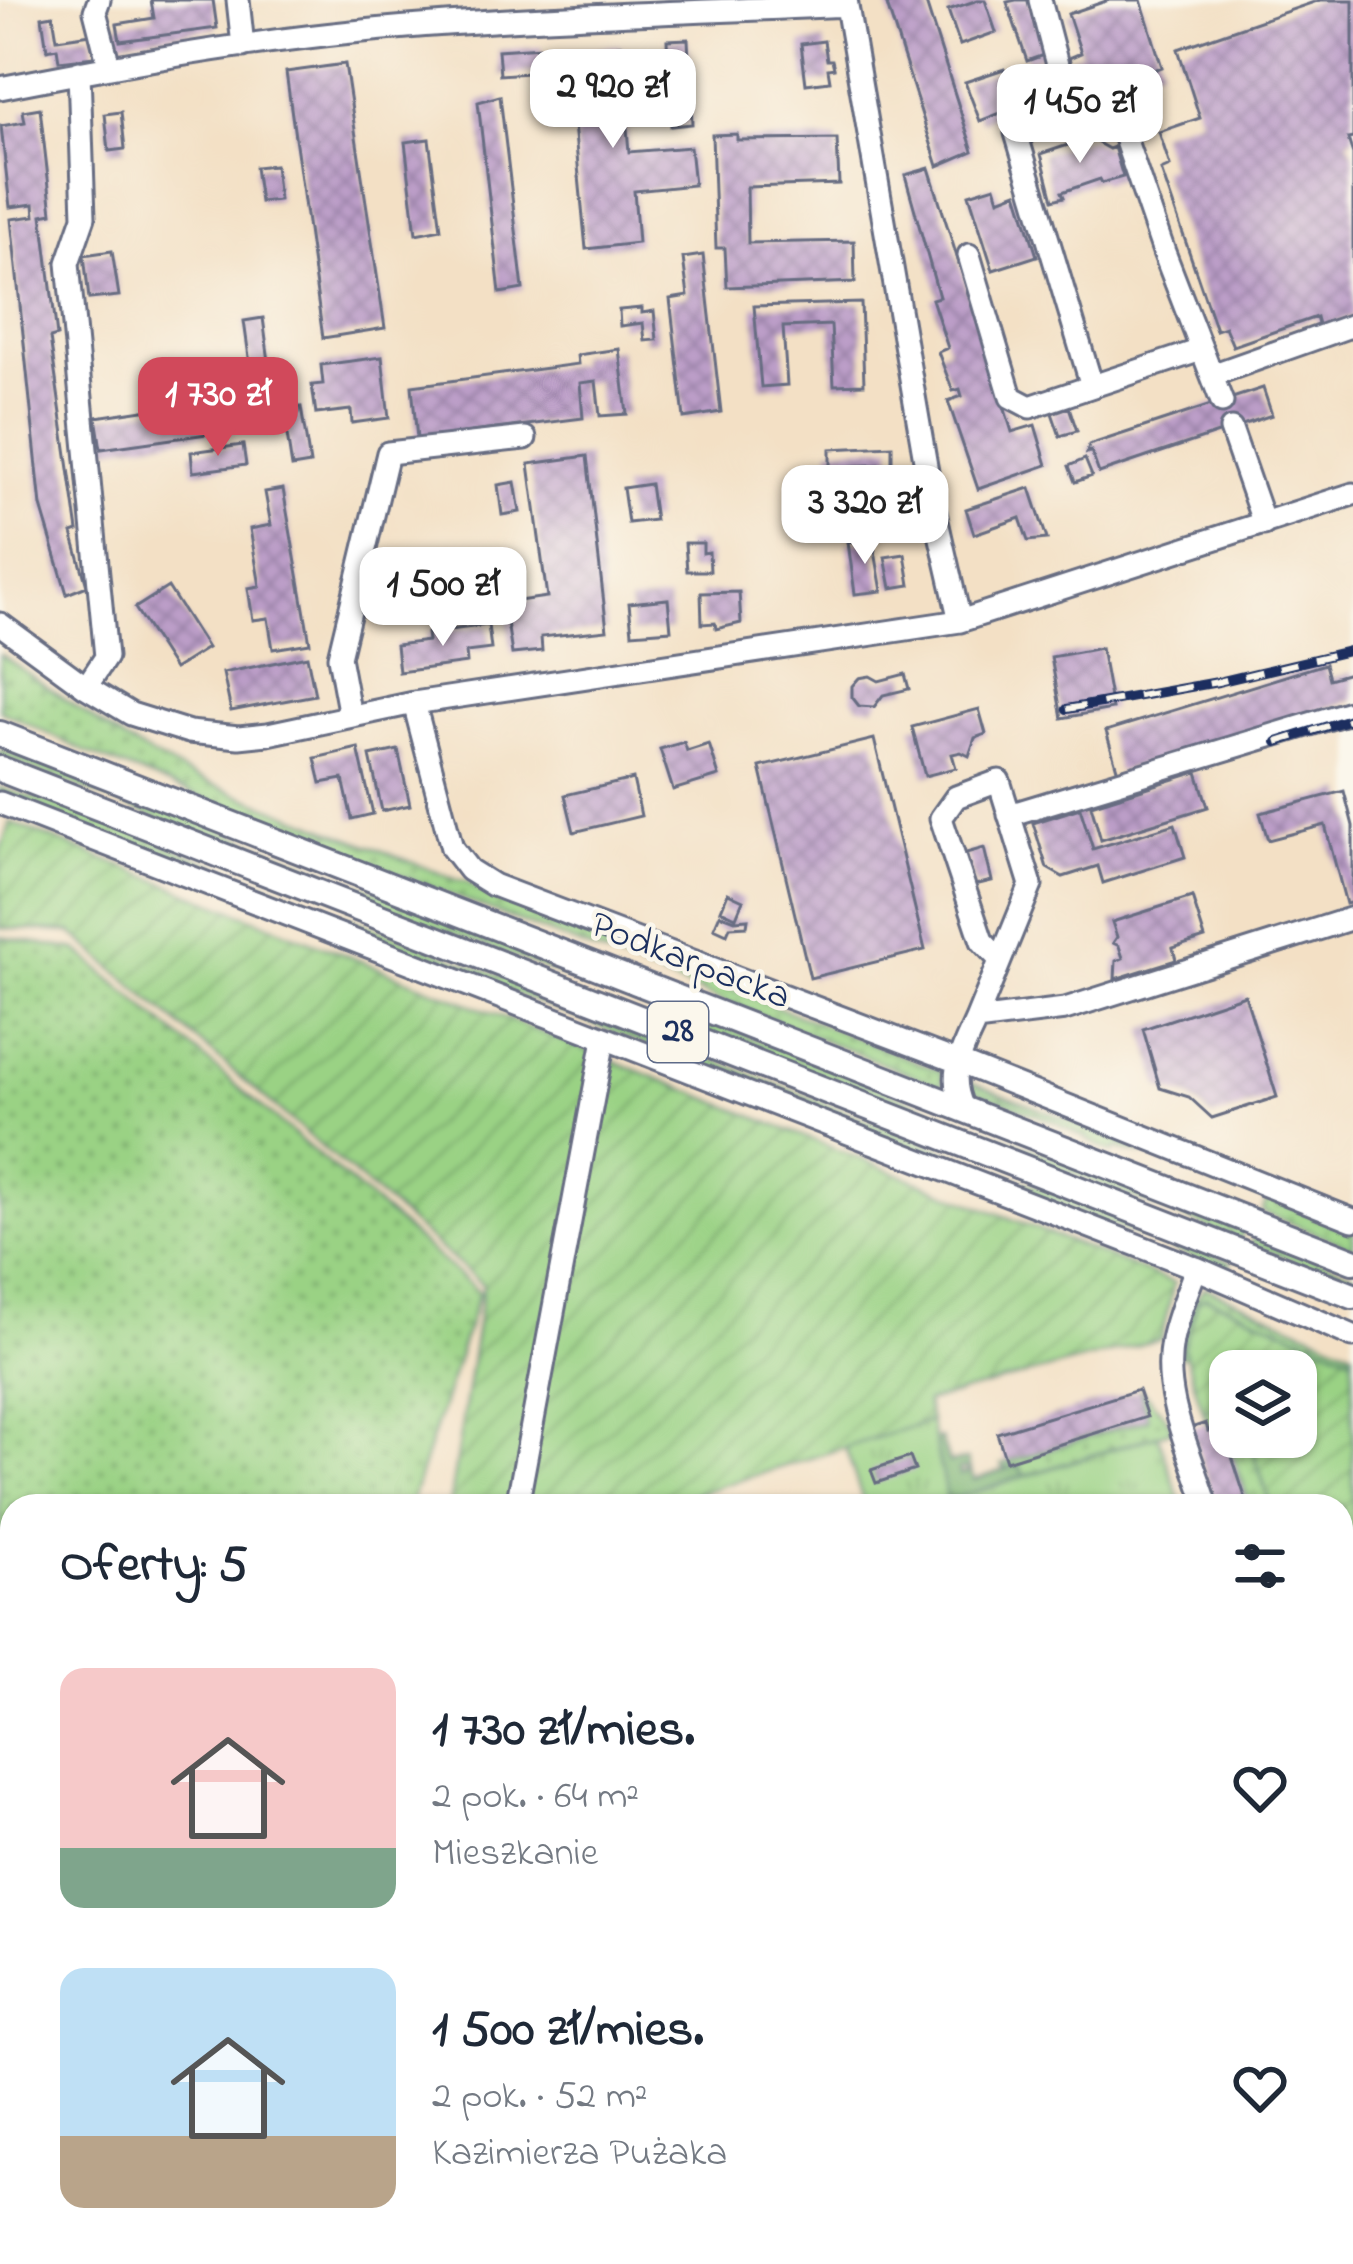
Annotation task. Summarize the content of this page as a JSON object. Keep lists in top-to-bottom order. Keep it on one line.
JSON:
{"streets":{"main road":["Podkarpacka","28"]},"page":{"price":["2 920 zł","1 450 zł","1 730 zł","3 320 zł","1 500 zł"],"heading":"Oferty: 5","list":[{"name":"1 730 zł/mies.","note":"2 pok. · 64 m² · Mieszkanie"},{"name":"1 500 zł/mies.","note":"2 pok. · 52 m² · Kazimierza Pużaka"}]}}
